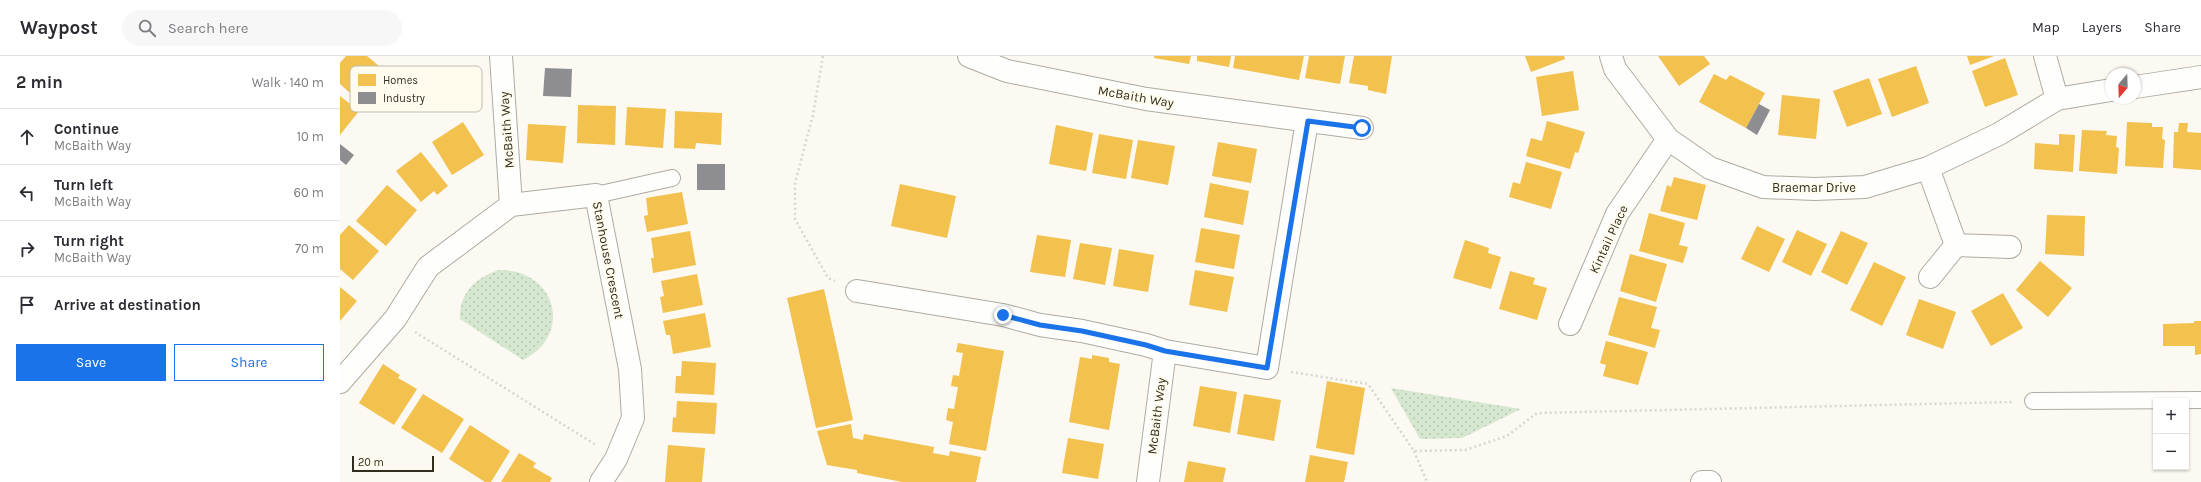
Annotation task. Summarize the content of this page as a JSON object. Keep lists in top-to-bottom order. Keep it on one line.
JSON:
{"streets":{"street":["McBaith Way","Braemar Drive","Kintail Place","Stanhouse Crescent"]},"crossings":[["McBaith Way","Stanhouse Crescent"],["Braemar Drive","Kintail Place"]],"legend":["Homes","Industry"],"scale_bar":"20 m","north":"bottom","page":{"header":"Waypost","search":"Search here","nav":["Map","Layers","Share"],"heading":["2 min","Walk · 140 m"],"list":[["Continue","McBaith Way","10 m"],["Turn left","McBaith Way","60 m"],["Turn right","McBaith Way","70 m"],"Arrive at destination"],"buttons":["Save","Share"],"map_buttons":["+","−"],"scale":"20 m"}}
